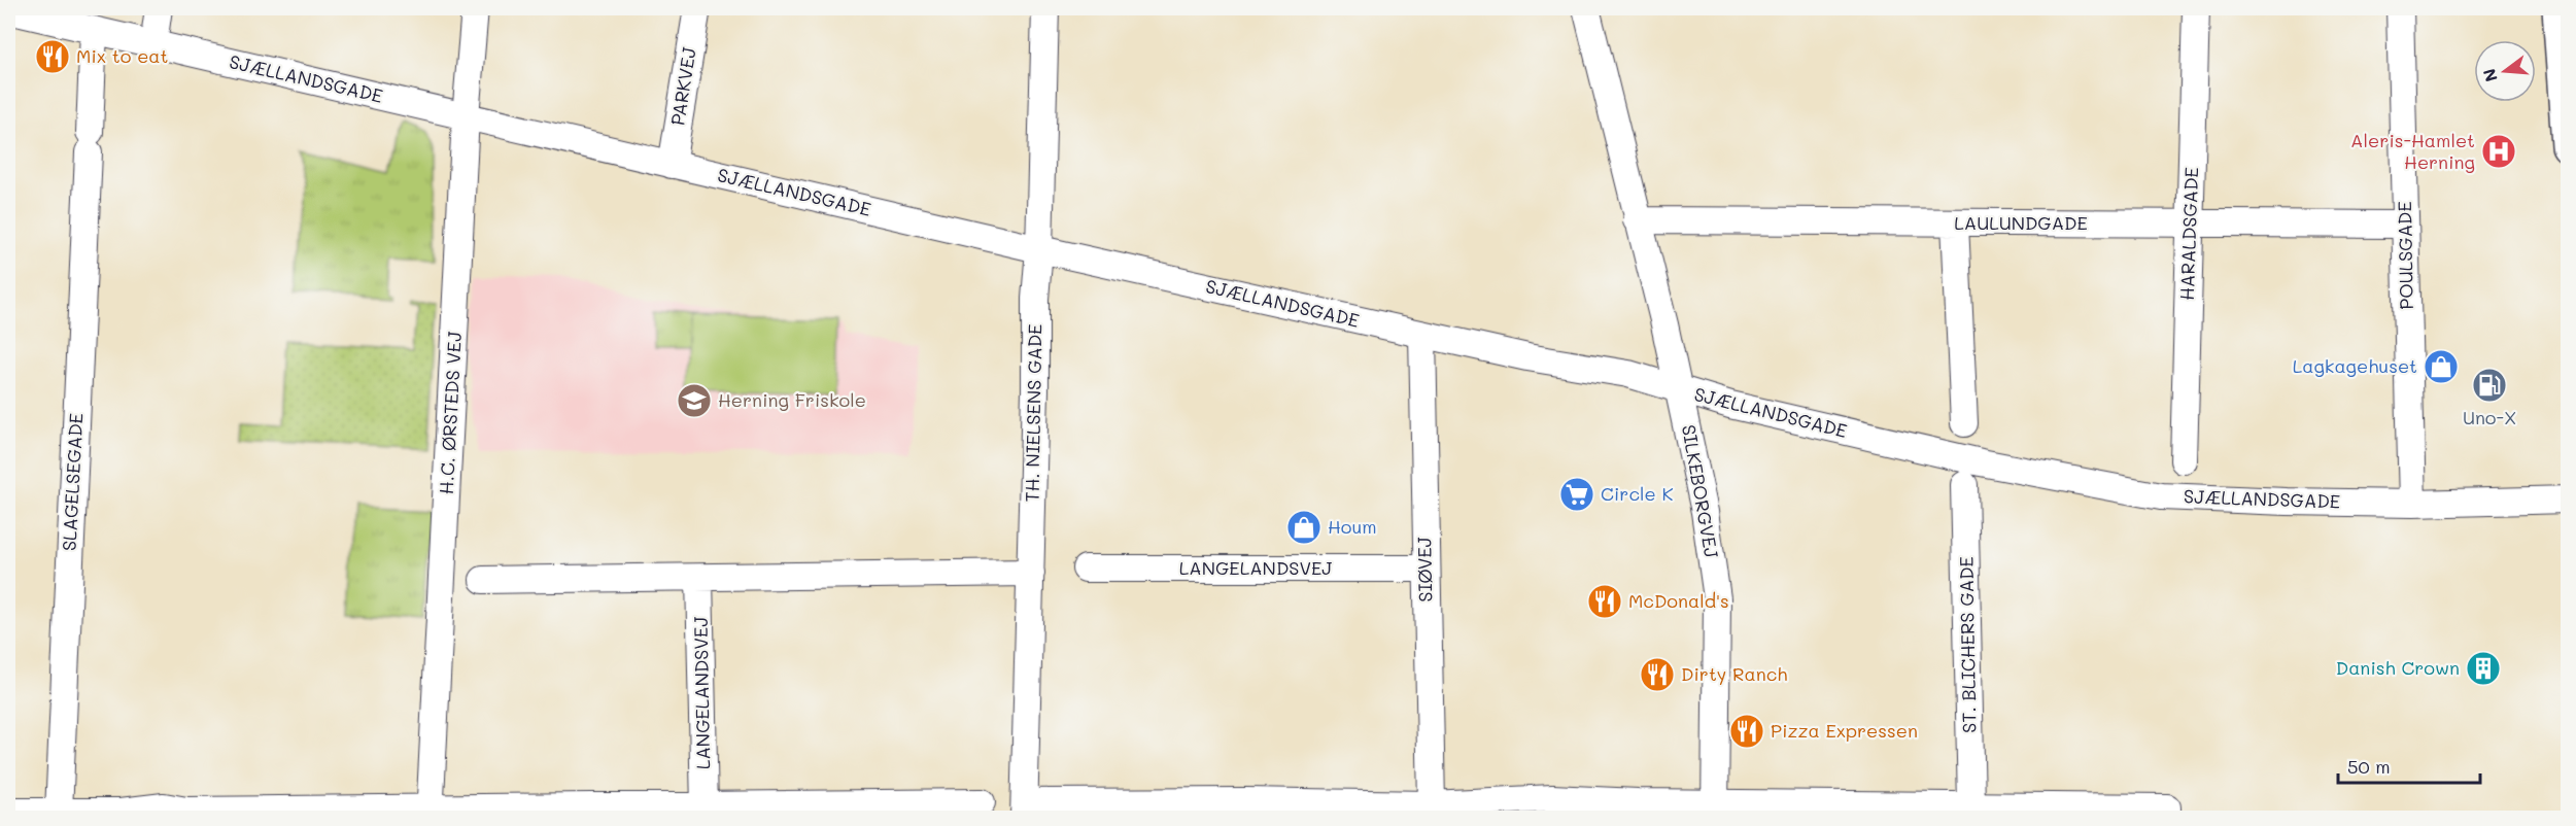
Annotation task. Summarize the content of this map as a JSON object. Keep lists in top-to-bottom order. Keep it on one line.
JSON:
{"streets":{"street":["SJÆLLANDSGADE","PARKVEJ","LAULUNDGADE","HARALDSGADE","POULSGADE","H.C. ØRSTEDS VEJ","TH. NIELSENS GADE","SLAGELSEGADE","SILKEBORGVEJ","LANGELANDSVEJ","SIØVEJ","ST. BLICHERS GADE"]},"crossings":[["SJÆLLANDSGADE","PARKVEJ"],["SJÆLLANDSGADE","POULSGADE"],["SJÆLLANDSGADE","H.C. ØRSTEDS VEJ"],["SJÆLLANDSGADE","TH. NIELSENS GADE"],["SJÆLLANDSGADE","SLAGELSEGADE"],["SJÆLLANDSGADE","SILKEBORGVEJ"],["SJÆLLANDSGADE","SIØVEJ"],["LAULUNDGADE","HARALDSGADE"],["LAULUNDGADE","POULSGADE"],["LAULUNDGADE","SILKEBORGVEJ"],["LANGELANDSVEJ","SIØVEJ"]],"places":{"restaurant":["Mix to eat","McDonald's","Dirty Ranch","Pizza Expressen"],"hospital":["Aleris-Hamlet Herning"],"shop":["Lagkagehuset","Houm"],"fuel station":["Uno-X"],"school or university":["Herning Friskole"],"supermarket":["Circle K"],"building":["Danish Crown"]},"scale_bar":"50 m","north":"left"}
